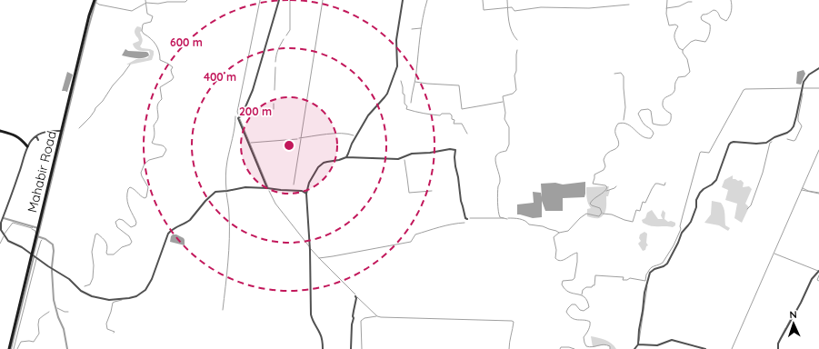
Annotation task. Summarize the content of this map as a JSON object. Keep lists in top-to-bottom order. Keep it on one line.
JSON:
{"streets":{"street":["Mahabir Road"]},"north":"top","rings":["600 m","400 m","200 m"]}
